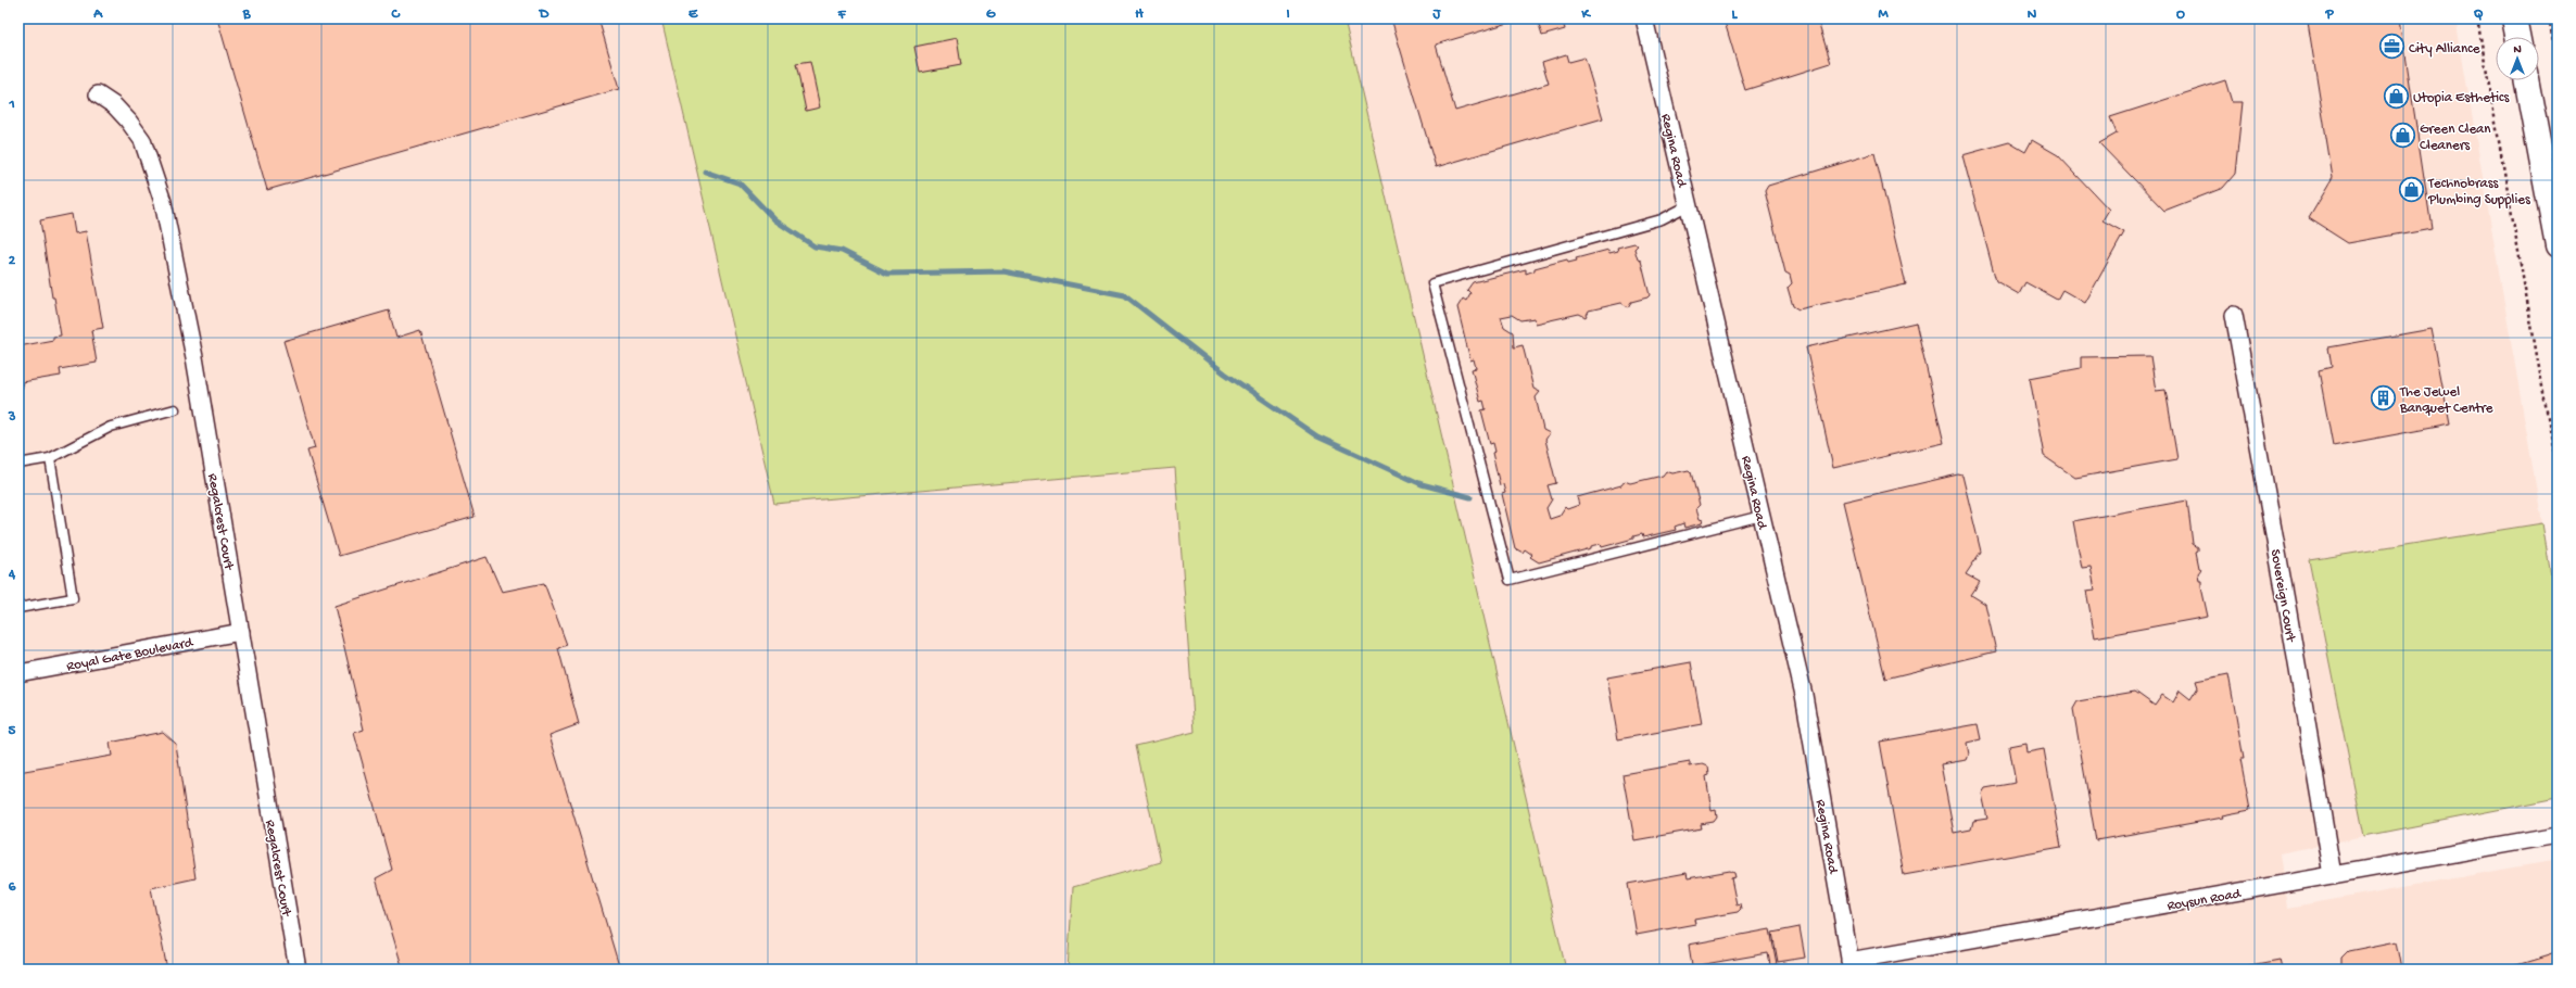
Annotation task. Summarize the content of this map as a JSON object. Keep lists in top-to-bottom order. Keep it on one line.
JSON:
{"streets":{"street":["Regina Road","Regalcrest Court","Sovereign Court","Royal Gate Boulevard","Roysun Road"]},"crossings":[["Regina Road","Roysun Road"],["Regalcrest Court","Royal Gate Boulevard"],["Sovereign Court","Roysun Road"]],"places":{"office":["City Alliance"],"shop":["Utopia Esthetics","Green Clean Cleaners","Technobrass Plumbing Supplies"],"building":["The Jewel Banquet Centre"]},"north":"top","grid":{"columns":["A","B","C","D","E","F","G","H","I","J","K","L","M","N","O","P","Q"],"rows":["1","2","3","4","5","6"]}}
